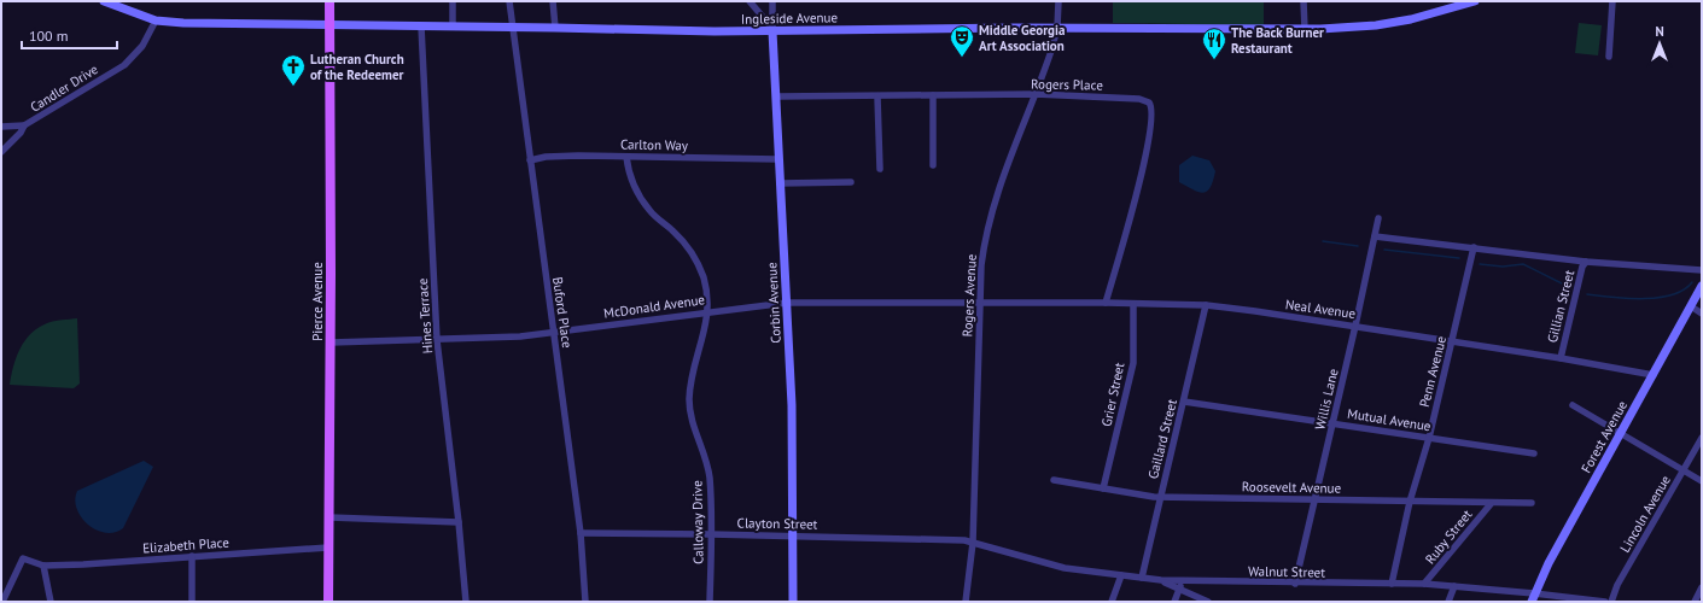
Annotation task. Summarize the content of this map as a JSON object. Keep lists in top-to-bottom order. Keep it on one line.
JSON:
{"streets":{"main road":["Pierce Avenue"],"street":["Ingleside Avenue","Rogers Place","Candler Drive","Carlton Way","Rogers Avenue","Corbin Avenue","McDonald Avenue","Gillian Street","Neal Avenue","Buford Place","Hines Terrace","Penn Avenue","Grier Street","Willis Lane","Mutual Avenue","Forest Avenue","Gaillard Street","Roosevelt Avenue","Lincoln Avenue","Calloway Drive","Clayton Street","Ruby Street","Elizabeth Place","Walnut Street"]},"crossings":[["Ingleside Avenue","Candler Drive"],["Ingleside Avenue","Rogers Avenue"],["Ingleside Avenue","Pierce Avenue"],["Ingleside Avenue","Corbin Avenue"],["Ingleside Avenue","Buford Place"],["Ingleside Avenue","Hines Terrace"],["Rogers Place","Rogers Avenue"],["Rogers Place","Corbin Avenue"],["Rogers Place","Neal Avenue"],["Carlton Way","Corbin Avenue"],["Carlton Way","Buford Place"],["Carlton Way","Calloway Drive"],["Rogers Avenue","McDonald Avenue"],["Rogers Avenue","Neal Avenue"],["Rogers Avenue","Clayton Street"],["Rogers Avenue","Walnut Street"],["Pierce Avenue","McDonald Avenue"],["Pierce Avenue","Elizabeth Place"],["Corbin Avenue","McDonald Avenue"],["Corbin Avenue","Clayton Street"],["McDonald Avenue","Neal Avenue"],["McDonald Avenue","Buford Place"],["McDonald Avenue","Hines Terrace"],["McDonald Avenue","Calloway Drive"],["Gillian Street","Neal Avenue"],["Neal Avenue","Penn Avenue"],["Neal Avenue","Grier Street"],["Neal Avenue","Willis Lane"],["Neal Avenue","Forest Avenue"],["Neal Avenue","Gaillard Street"],["Buford Place","Clayton Street"],["Penn Avenue","Mutual Avenue"],["Penn Avenue","Roosevelt Avenue"],["Penn Avenue","Walnut Street"],["Grier Street","Roosevelt Avenue"],["Willis Lane","Mutual Avenue"],["Willis Lane","Roosevelt Avenue"],["Willis Lane","Walnut Street"],["Mutual Avenue","Gaillard Street"],["Forest Avenue","Walnut Street"],["Gaillard Street","Roosevelt Avenue"],["Gaillard Street","Walnut Street"],["Roosevelt Avenue","Ruby Street"],["Calloway Drive","Clayton Street"],["Clayton Street","Walnut Street"],["Ruby Street","Walnut Street"]],"places":{"theatre":["Middle Georgia Art Association"],"restaurant":["The Back Burner Restaurant"],"church":["Lutheran Church of the Redeemer"]},"scale_bar":"100 m","north":"top"}
